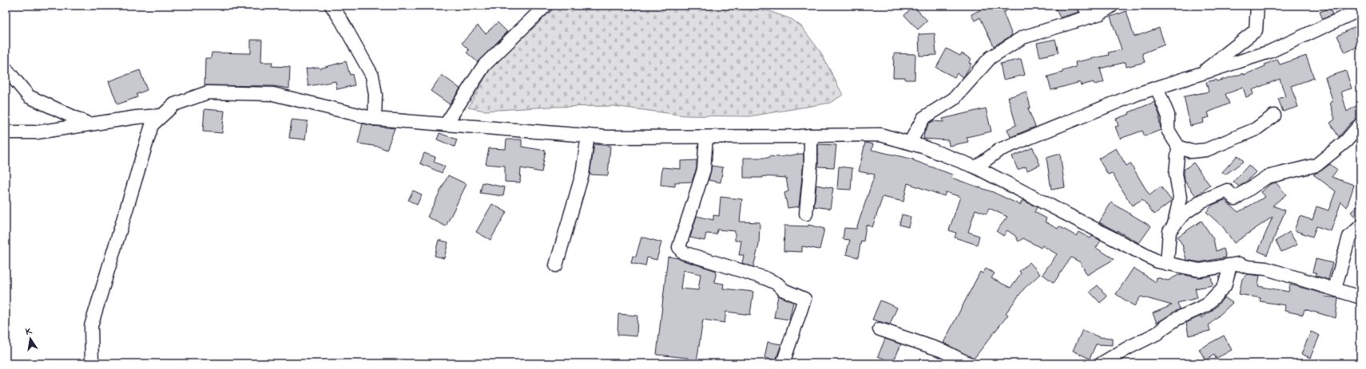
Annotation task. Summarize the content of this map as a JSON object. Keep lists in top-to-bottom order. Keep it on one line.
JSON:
{"north":"top"}
